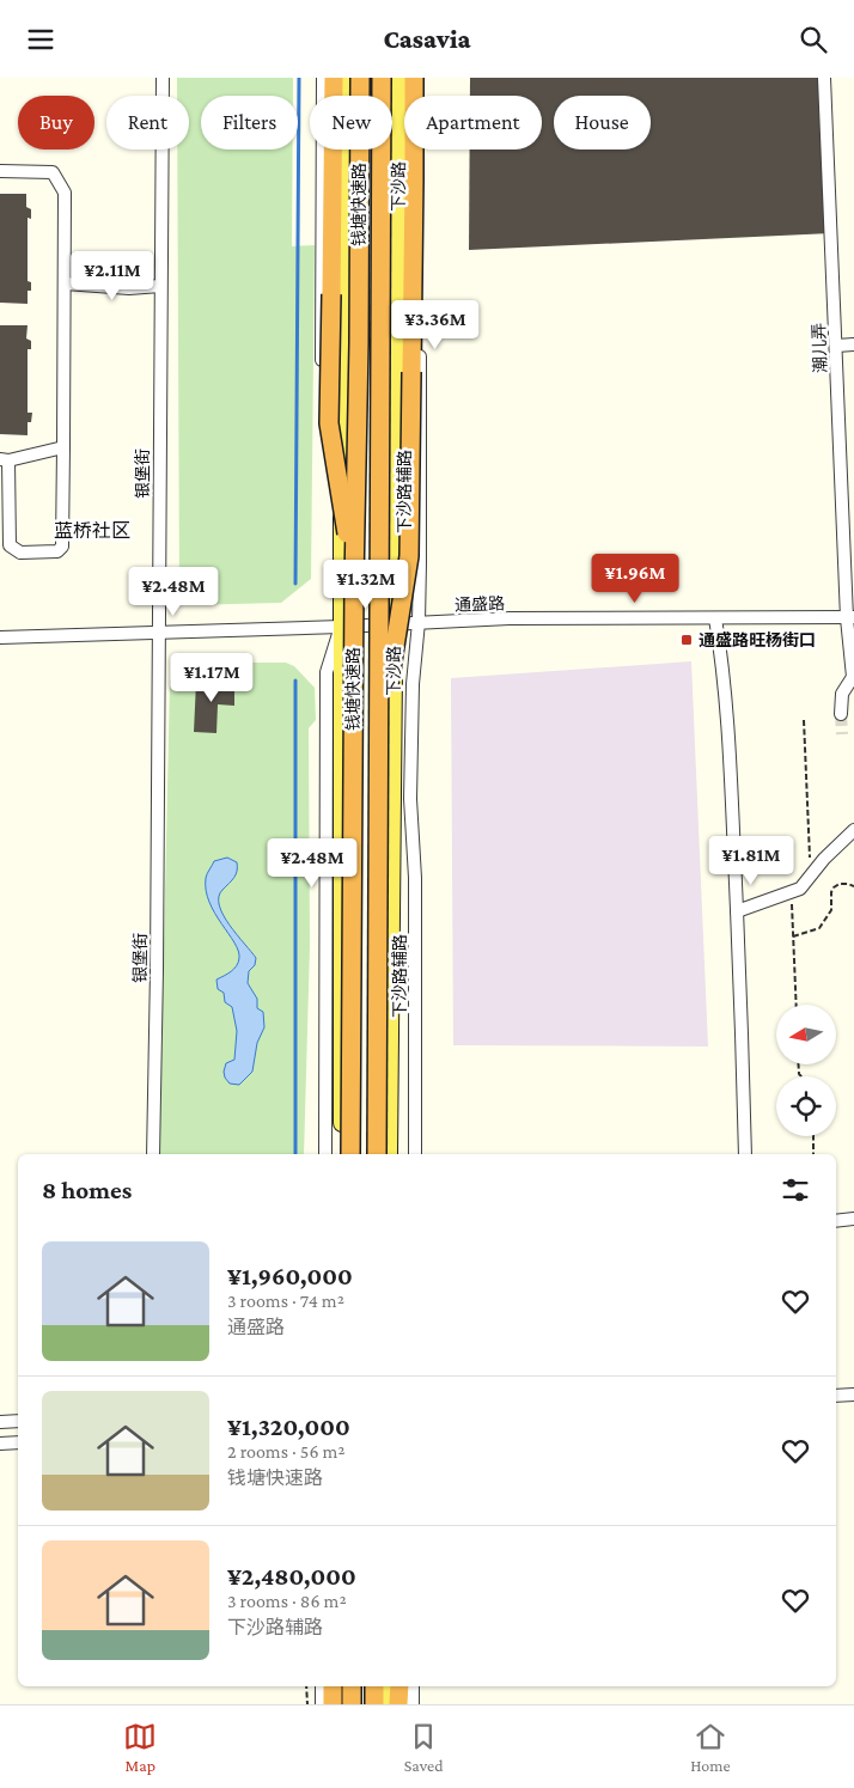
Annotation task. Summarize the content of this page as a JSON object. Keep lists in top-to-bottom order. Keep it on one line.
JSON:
{"streets":{"highway":["钱塘快速路"],"main road":["下沙路"],"street":["潮儿弄","银堡街","下沙路辅路","通盛路"]},"crossings":[["下沙路","通盛路"],["潮儿弄","通盛路"],["银堡街","通盛路"],["下沙路辅路","通盛路"]],"districts":["蓝桥社区"],"places":{"transit":["通盛路旺杨街口"]},"north":"left","page":{"header":"Casavia","chip":["Buy","Rent","Filters","New","Apartment","House"],"price":["¥2.11M","¥3.36M","¥1.96M","¥1.32M","¥2.48M","¥1.17M","¥1.81M","¥2.48M"],"heading":"8 homes","list":[{"name":"¥1,960,000","note":"3 rooms · 74 m² · 通盛路"},{"name":"¥1,320,000","note":"2 rooms · 56 m² · 钱塘快速路"},{"name":"¥2,480,000","note":"3 rooms · 86 m² · 下沙路辅路"}],"tabs":["Map","Saved","Home"]}}
